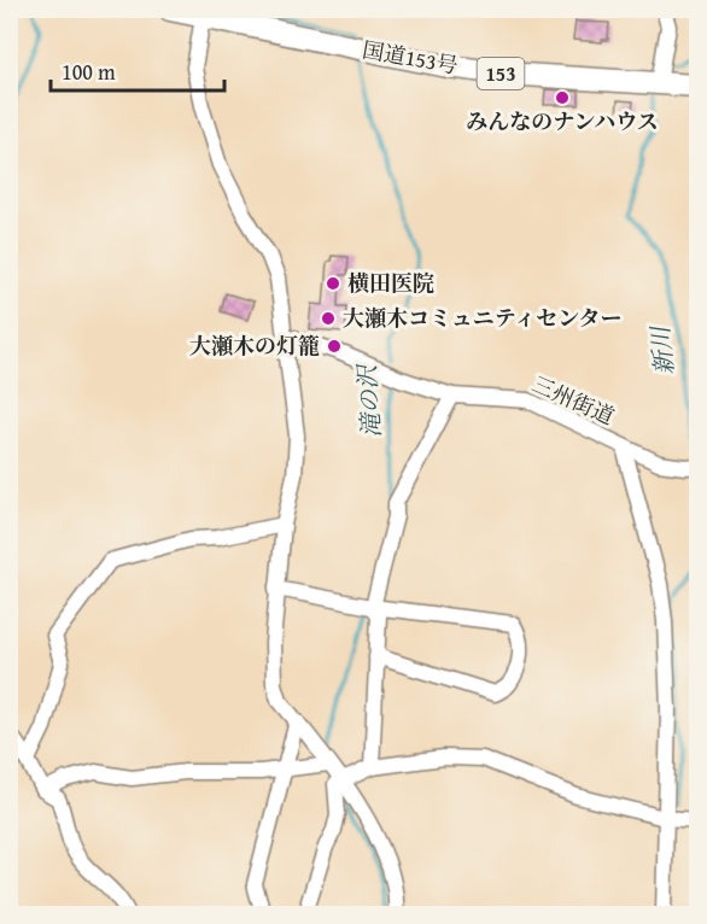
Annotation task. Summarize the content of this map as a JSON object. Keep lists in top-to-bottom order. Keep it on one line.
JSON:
{"streets":{"highway":["国道153号","153"],"street":["三州街道"]},"water":["新川","滝の沢"],"places":["みんなのナンハウス","横田医院","大瀬木コミュニティセンター","大瀬木の灯籠"],"scale_bar":"100 m"}
